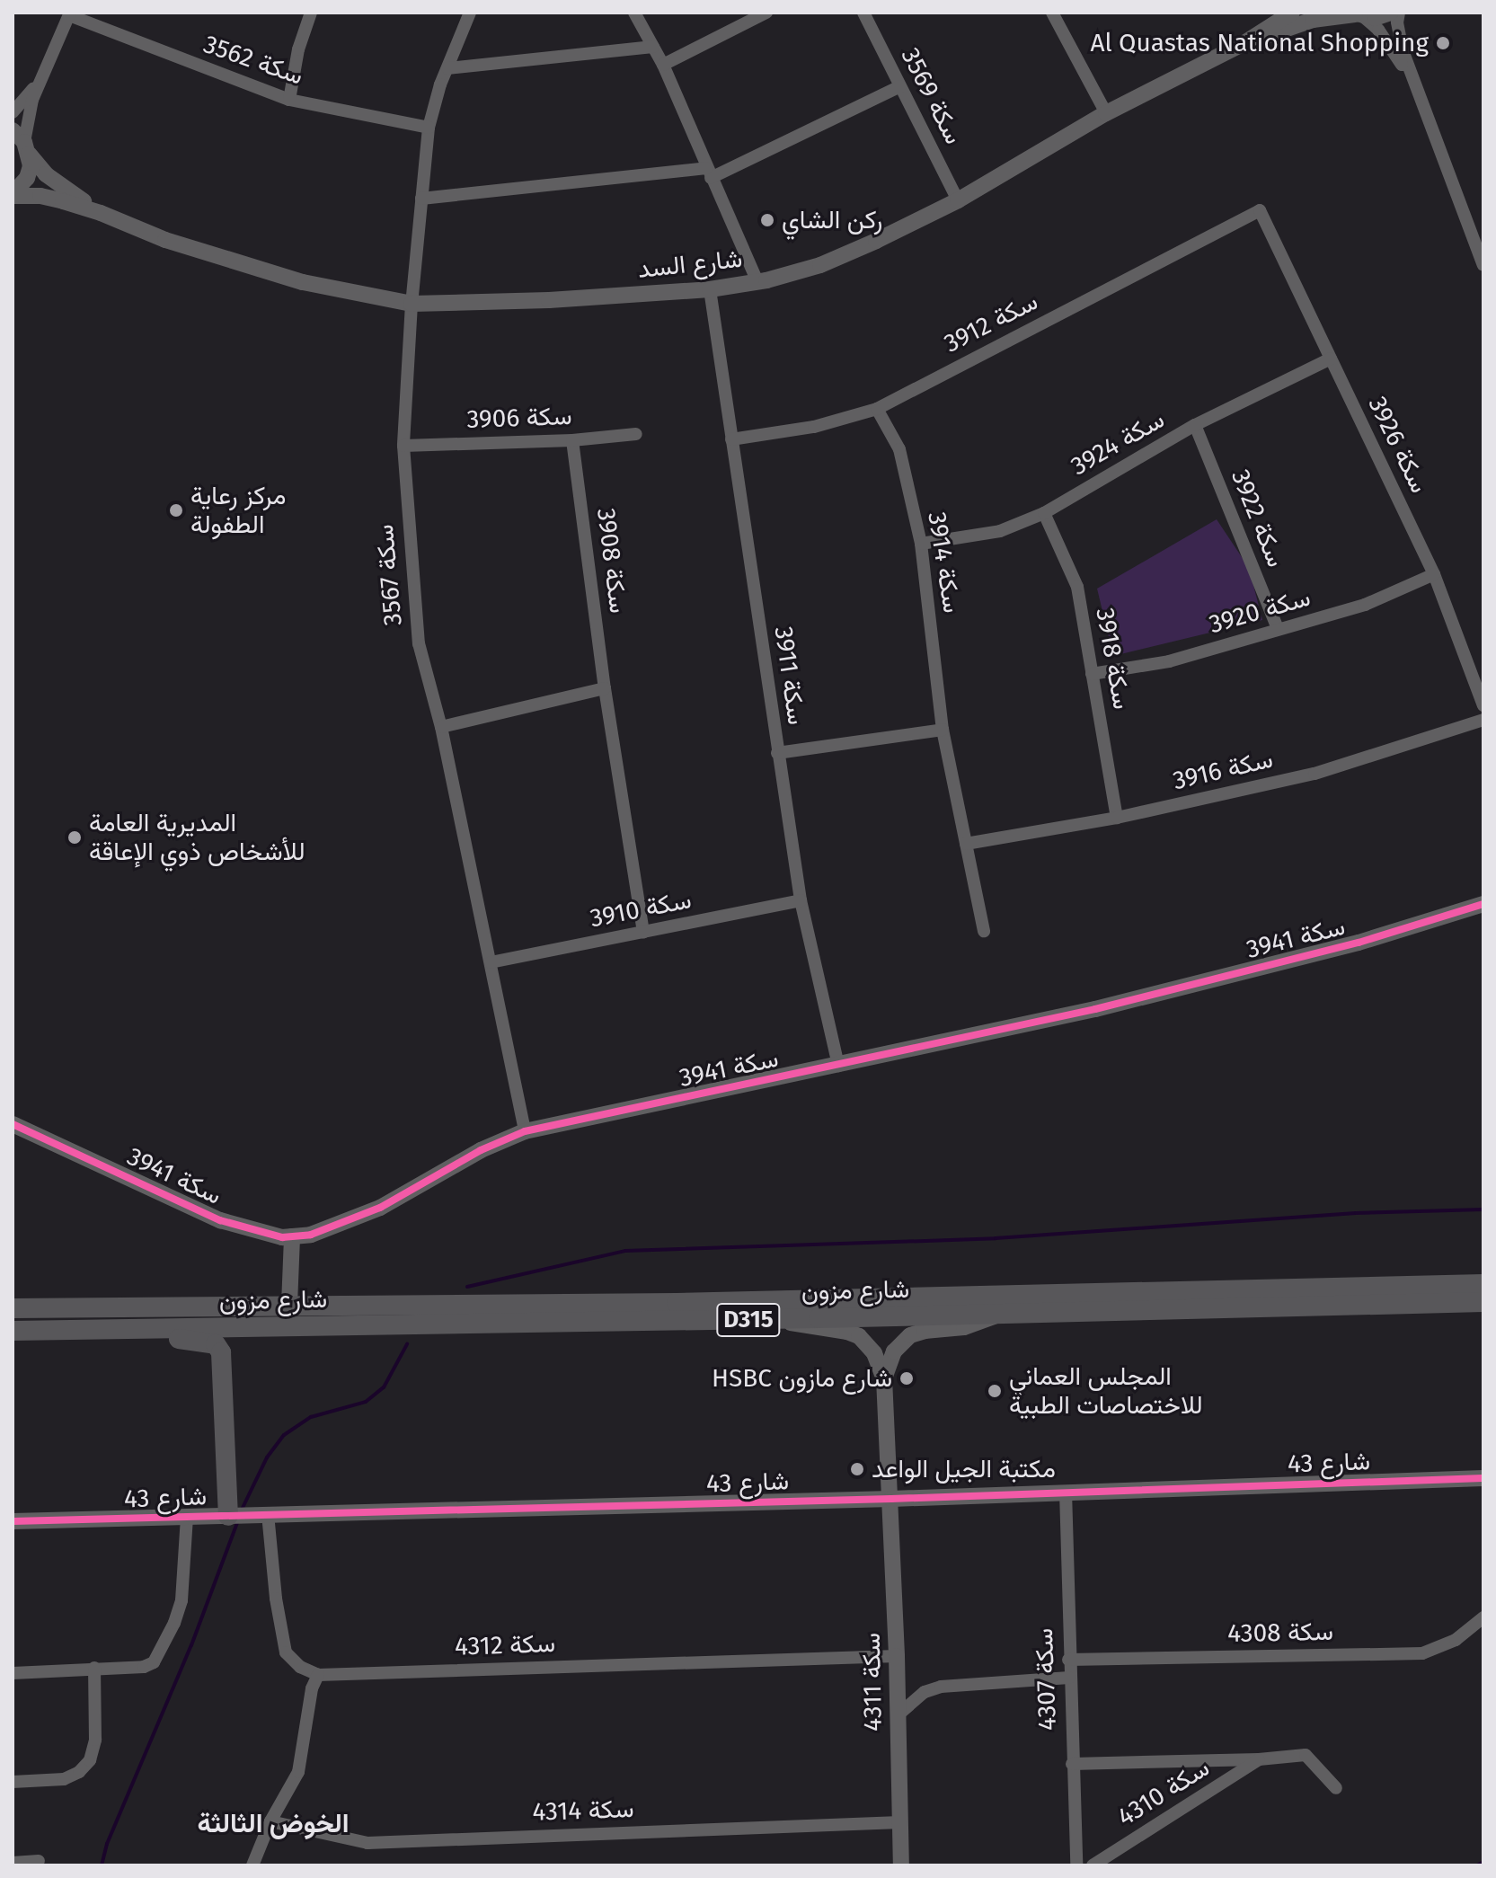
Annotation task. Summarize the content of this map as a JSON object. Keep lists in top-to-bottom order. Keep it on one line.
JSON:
{"streets":{"main road":["شارع مزون","D315"],"street":["سكة 3562","سكة 3569","شارع السد","سكة 3912","سكة 3906","سكة 3924","سكة 3926","سكة 3922","سكة 3908","سكة 3914","سكة 3567","سكة 3920","سكة 3918","سكة 3911","سكة 3916","سكة 3910","سكة 3941","شارع 43","سكة 4308","سكة 4312","سكة 4307","سكة 4311","سكة 4310","سكة 4314"]},"crossings":[["سكة 3562","سكة 3567"],["سكة 3569","شارع السد"],["شارع السد","سكة 3567"],["شارع السد","سكة 3911"],["سكة 3912","سكة 3926"],["سكة 3912","سكة 3914"],["سكة 3912","سكة 3911"],["سكة 3906","سكة 3908"],["سكة 3906","سكة 3567"],["سكة 3924","سكة 3926"],["سكة 3924","سكة 3922"],["سكة 3924","سكة 3914"],["سكة 3924","سكة 3918"],["سكة 3926","سكة 3920"],["سكة 3922","سكة 3920"],["سكة 3908","سكة 3910"],["سكة 3914","سكة 3916"],["سكة 3567","سكة 3910"],["سكة 3567","سكة 3941"],["سكة 3920","سكة 3918"],["سكة 3918","سكة 3916"],["سكة 3911","سكة 3910"],["سكة 3911","سكة 3941"],["شارع 43","سكة 4307"],["شارع 43","سكة 4311"],["سكة 4308","سكة 4307"],["سكة 4312","سكة 4311"],["سكة 4307","سكة 4310"],["سكة 4311","سكة 4314"]],"districts":["الخوض الثالثة"],"places":["Al Quastas National Shopping","ركن الشاي","مركز رعاية الطفولة","المديرية العامة للأشخاص ذوي الإعاقة","HSBC شارع مازون","المجلس العماني للاختصاصات الطبية","مكتبة الجيل الواعد"]}
